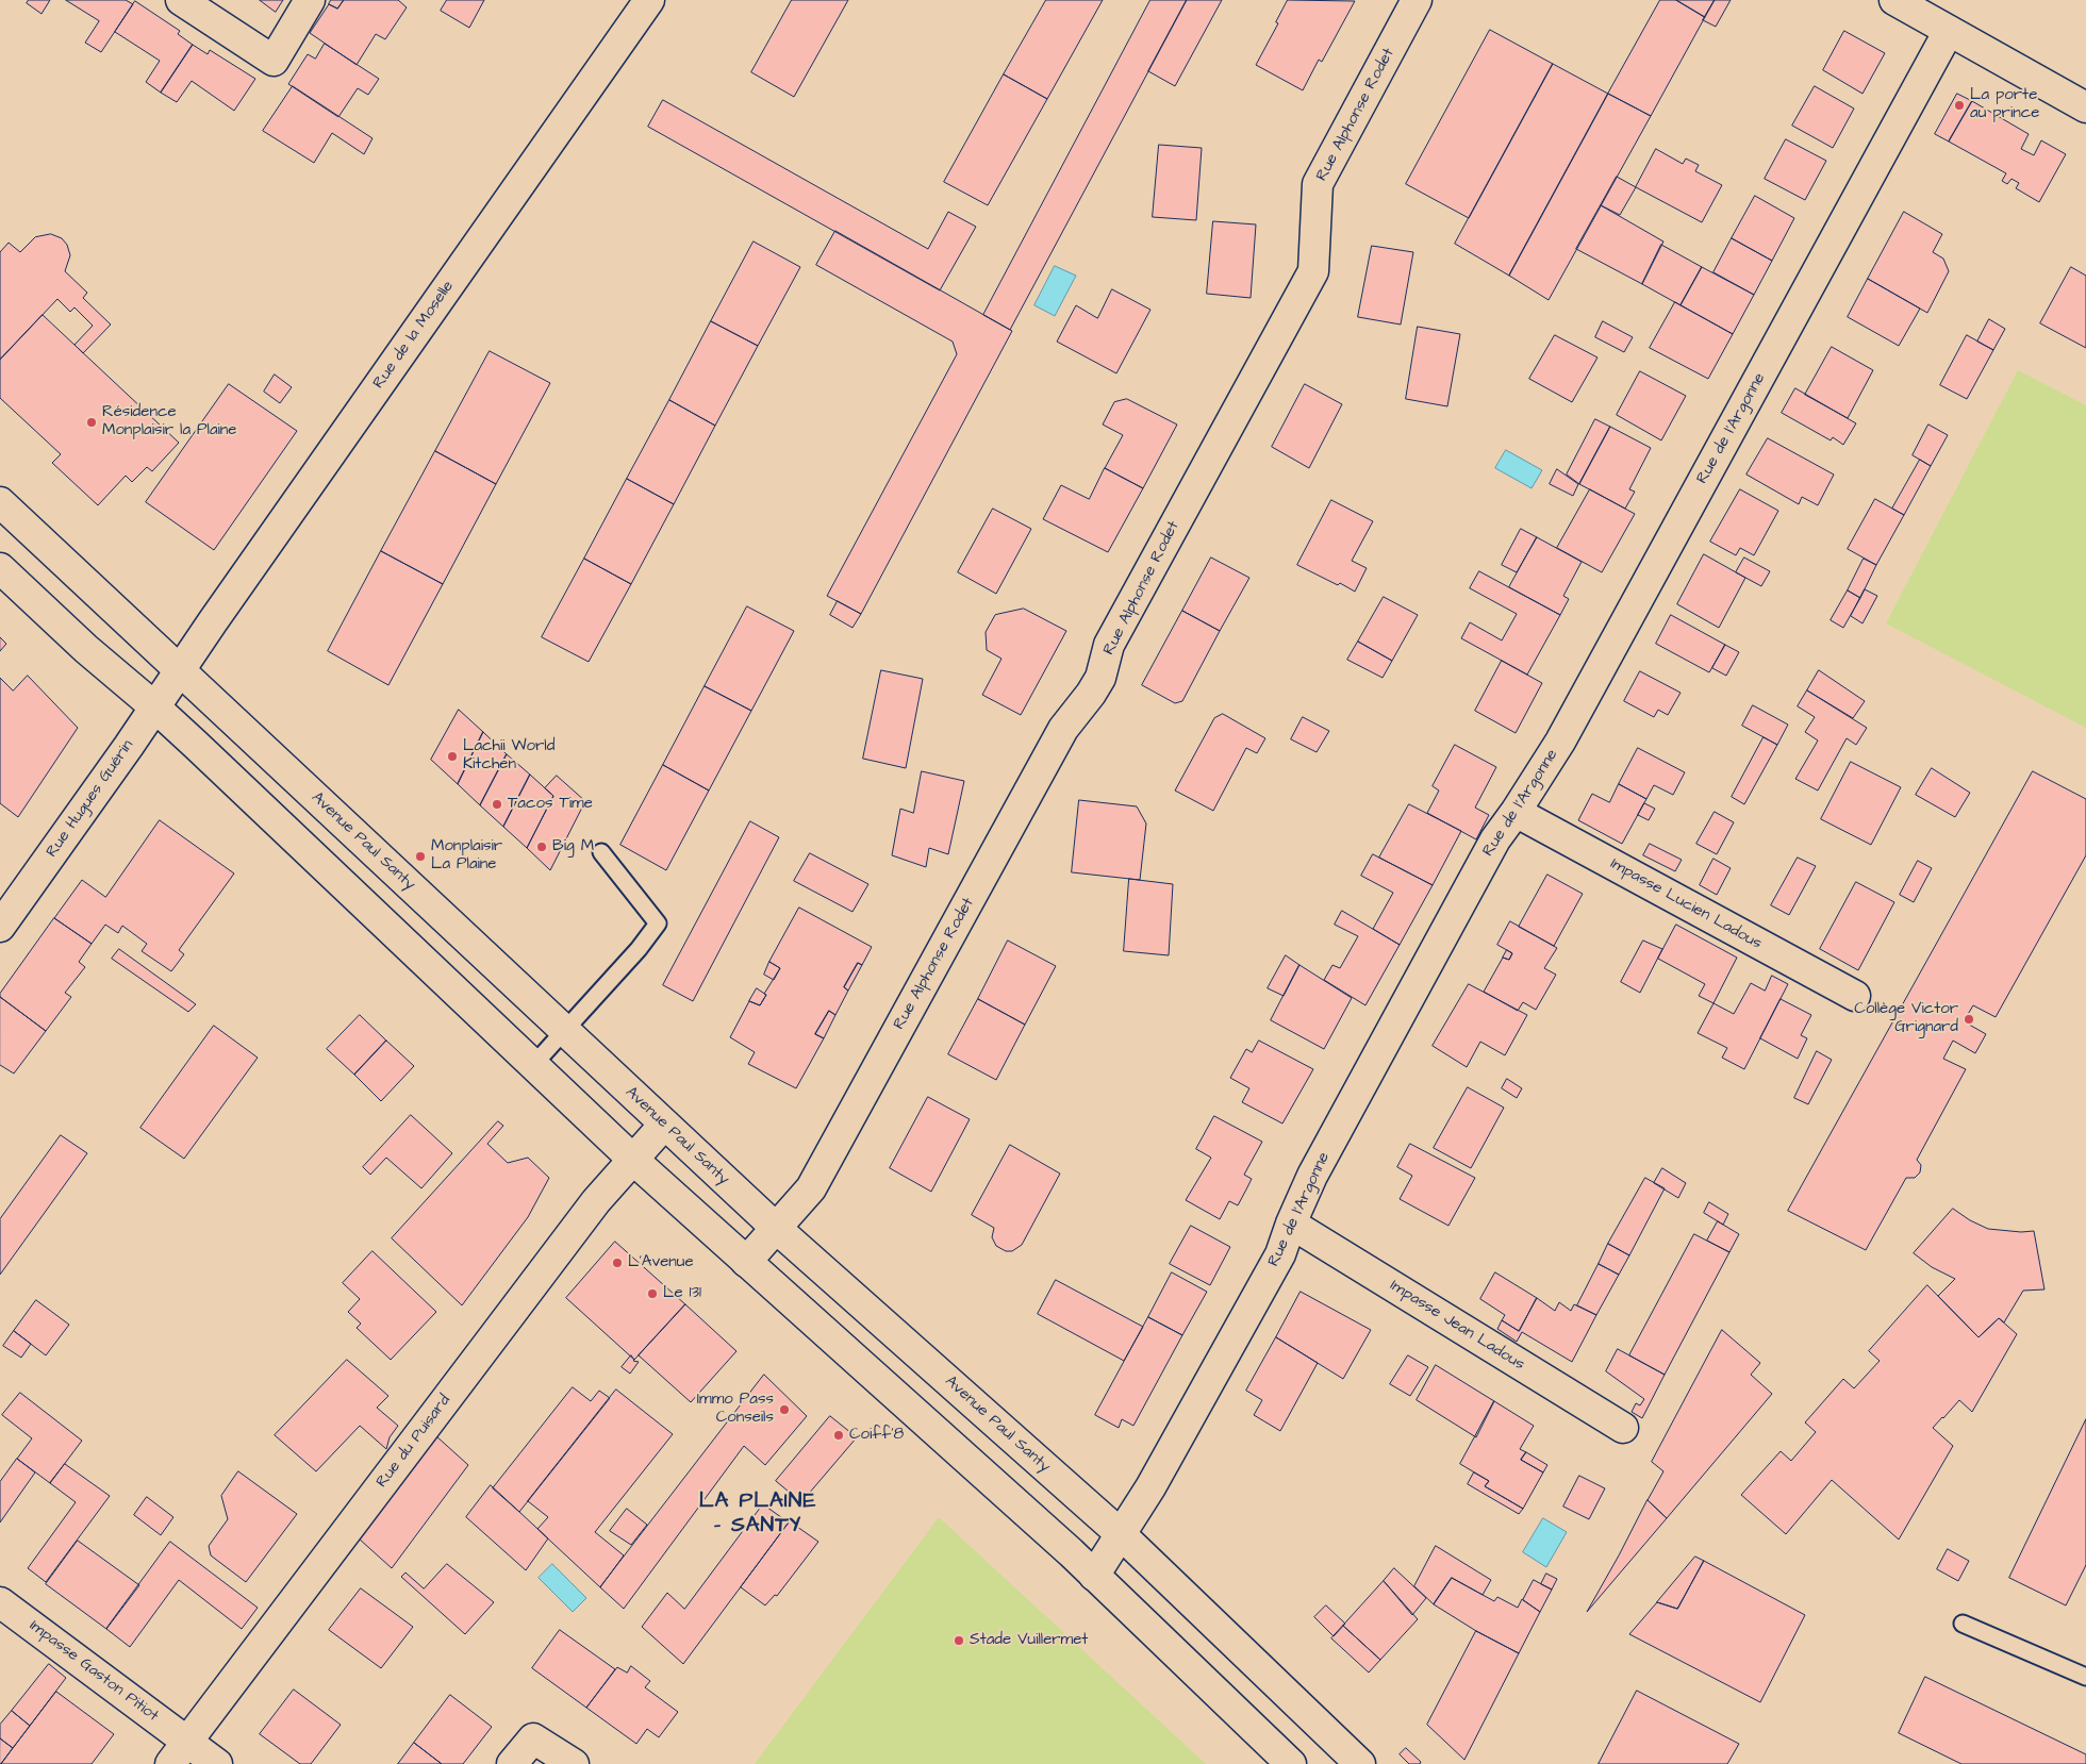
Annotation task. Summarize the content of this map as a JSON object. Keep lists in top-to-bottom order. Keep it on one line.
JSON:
{"streets":{"street":["Rue Alphonse Rodet","Rue de la Moselle","Rue de l'Argonne","Rue Hugues Guérin","Avenue Paul Santy","Impasse Lucien Ladous","Impasse Jean Ladous","Rue du Puisard","Impasse Gaston Pitiot"]},"crossings":[["Rue Alphonse Rodet","Avenue Paul Santy"],["Rue de la Moselle","Rue Hugues Guérin"],["Rue de la Moselle","Avenue Paul Santy"],["Rue de l'Argonne","Avenue Paul Santy"],["Rue de l'Argonne","Impasse Lucien Ladous"],["Rue de l'Argonne","Impasse Jean Ladous"],["Rue Hugues Guérin","Avenue Paul Santy"],["Avenue Paul Santy","Rue du Puisard"],["Rue du Puisard","Impasse Gaston Pitiot"]],"districts":["LA PLAINE - SANTY"],"places":["La porte au prince","Résidence Monplaisir la Plaine","Lachii World Kitchen","Tacos Time","Big M","Monplaisir La Plaine","Collège Victor Grignard","L'Avenue","Le 131","Immo Pass Conseils","Coiff'8","Stade Vuillermet"]}
